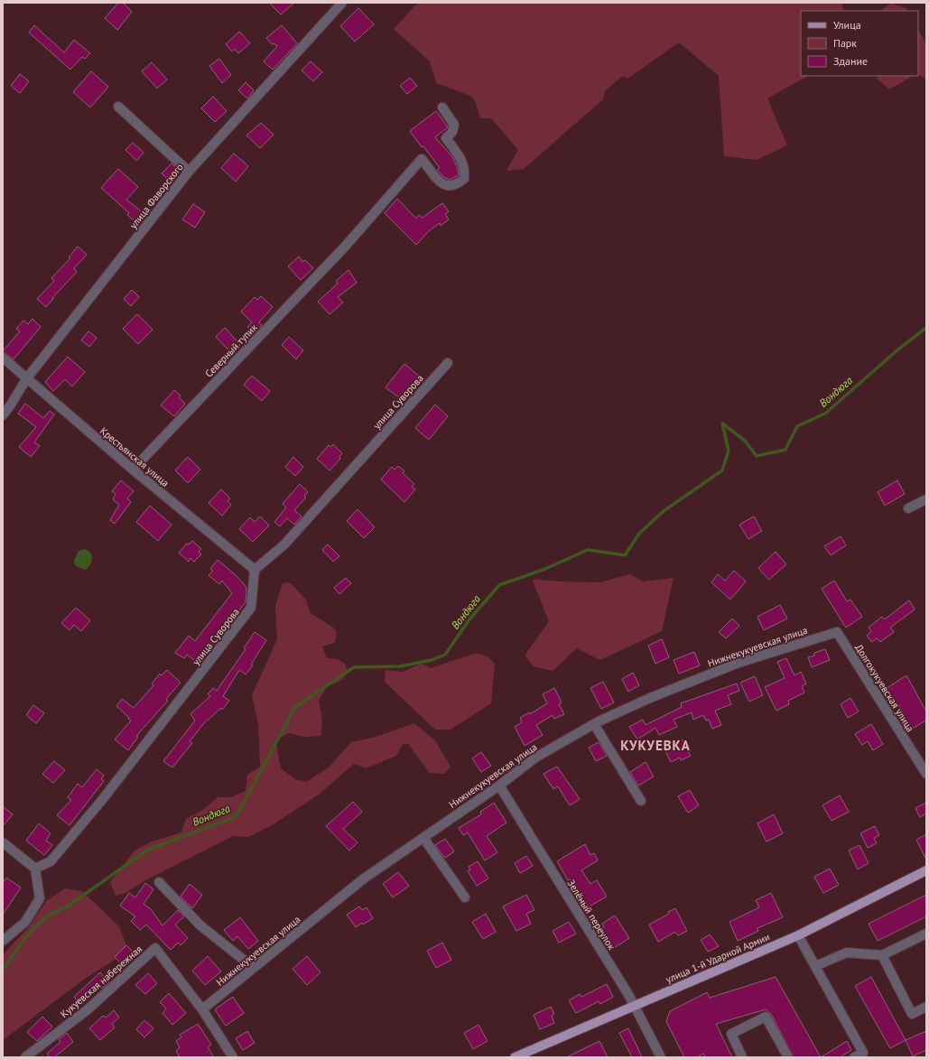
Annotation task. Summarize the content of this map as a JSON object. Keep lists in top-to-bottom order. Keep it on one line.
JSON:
{"streets":{"main road":["улица 1-й Ударной Армии"],"street":["улица Фаворского","Северный тупик","улица Суворова","Крестьянская улица","Нижнекукуевская улица","Долгокукуевская улица","Зелёный переулок","Кукуевская набережная"]},"crossings":[["улица Фаворского","Крестьянская улица"],["Северный тупик","Крестьянская улица"],["улица Суворова","Крестьянская улица"],["Нижнекукуевская улица","Долгокукуевская улица"],["Нижнекукуевская улица","Зелёный переулок"],["Нижнекукуевская улица","Кукуевская набережная"],["Зелёный переулок","улица 1-й Ударной Армии"]],"districts":["КУКУЕВКА"],"water":["Вондюга"],"legend":["Улица","Парк","Здание"]}
